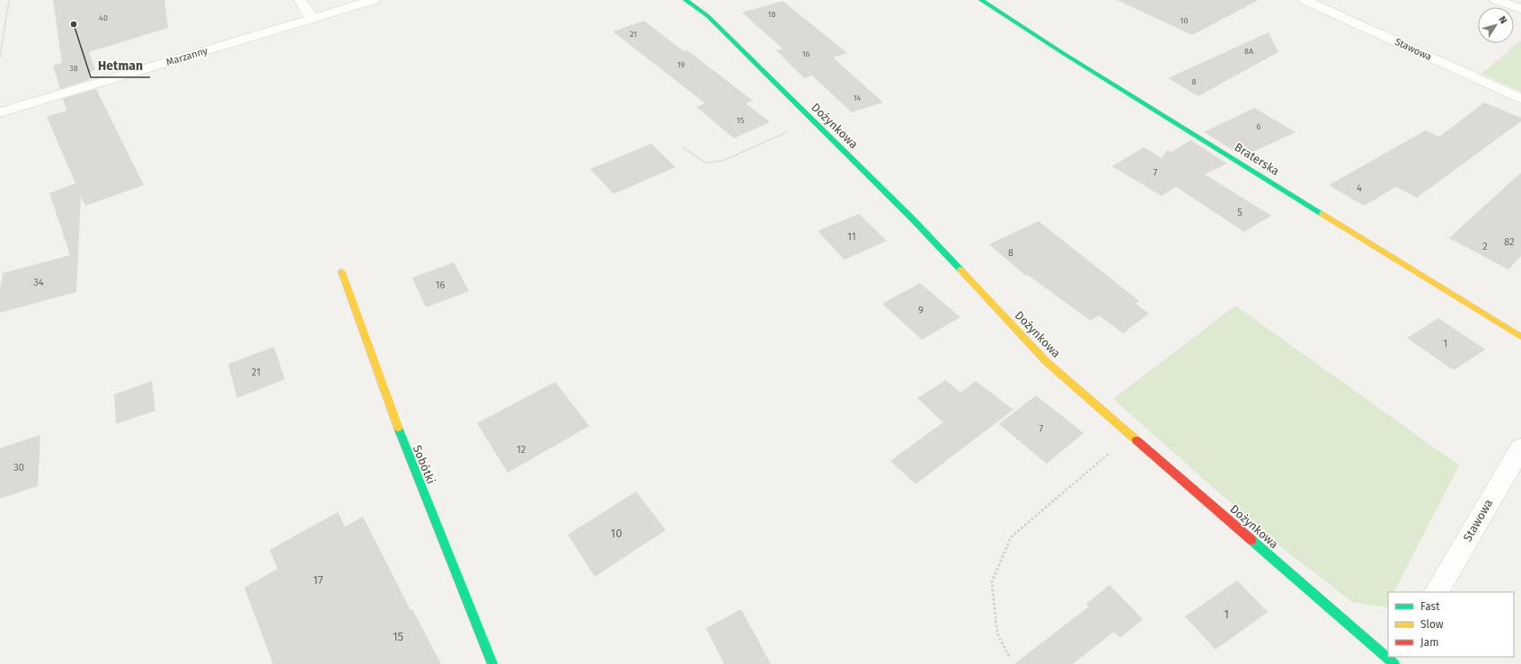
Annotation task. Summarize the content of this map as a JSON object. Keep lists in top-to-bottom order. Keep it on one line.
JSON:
{"streets":{"street":["Stawowa","Marzanny","Dożynkowa","Braterska","Sobótki"]},"places":["Hetman"],"house_numbers":["18","40","10","21","8A","16","19","38","8","14","15","6","7","4","5","11","82","2","8","34","16","9","1","21","7","12","30","10","17","1","15"],"legend":["Fast","Slow","Jam"],"north":"top right"}
